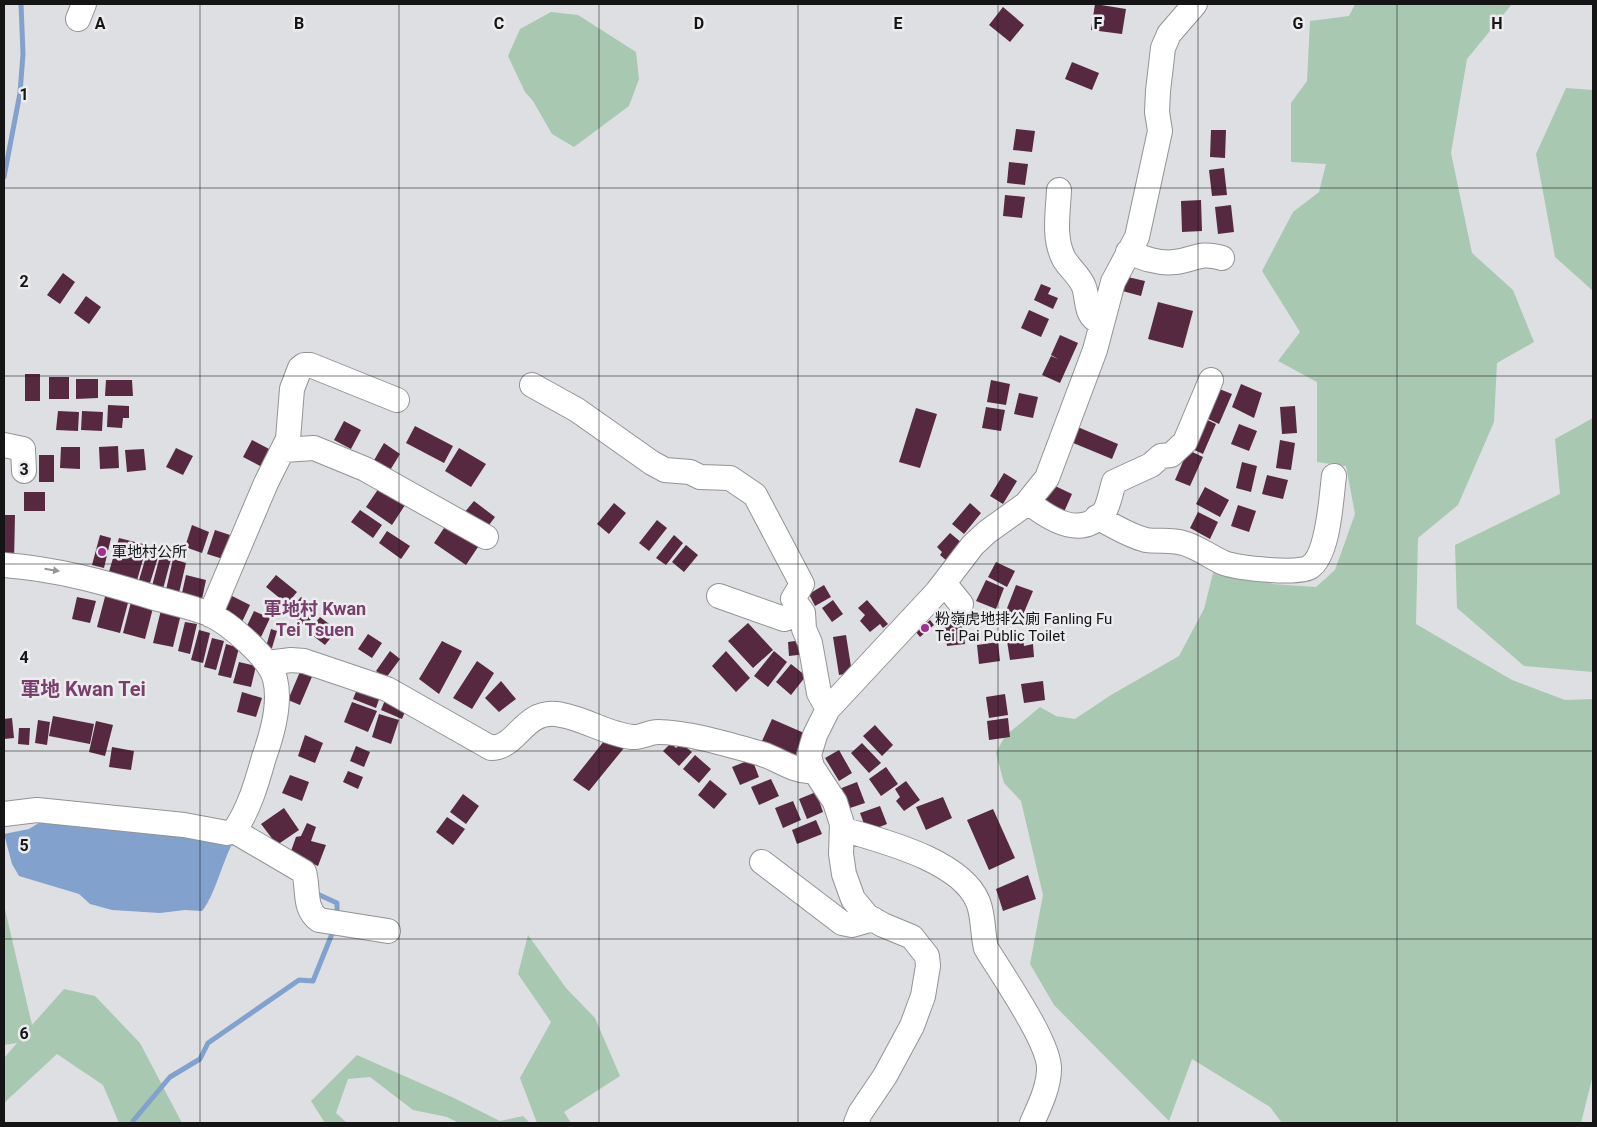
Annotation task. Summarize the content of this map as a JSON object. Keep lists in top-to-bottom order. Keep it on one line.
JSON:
{"districts":["軍地村 Kwan Tei Tsuen","軍地 Kwan Tei"],"places":["軍地村公所","粉嶺虎地排公廁 Fanling Fu Tei Pai Public Toilet"],"grid":{"columns":["A","B","C","D","E","F","G","H"],"rows":["1","2","3","4","5","6"]}}
